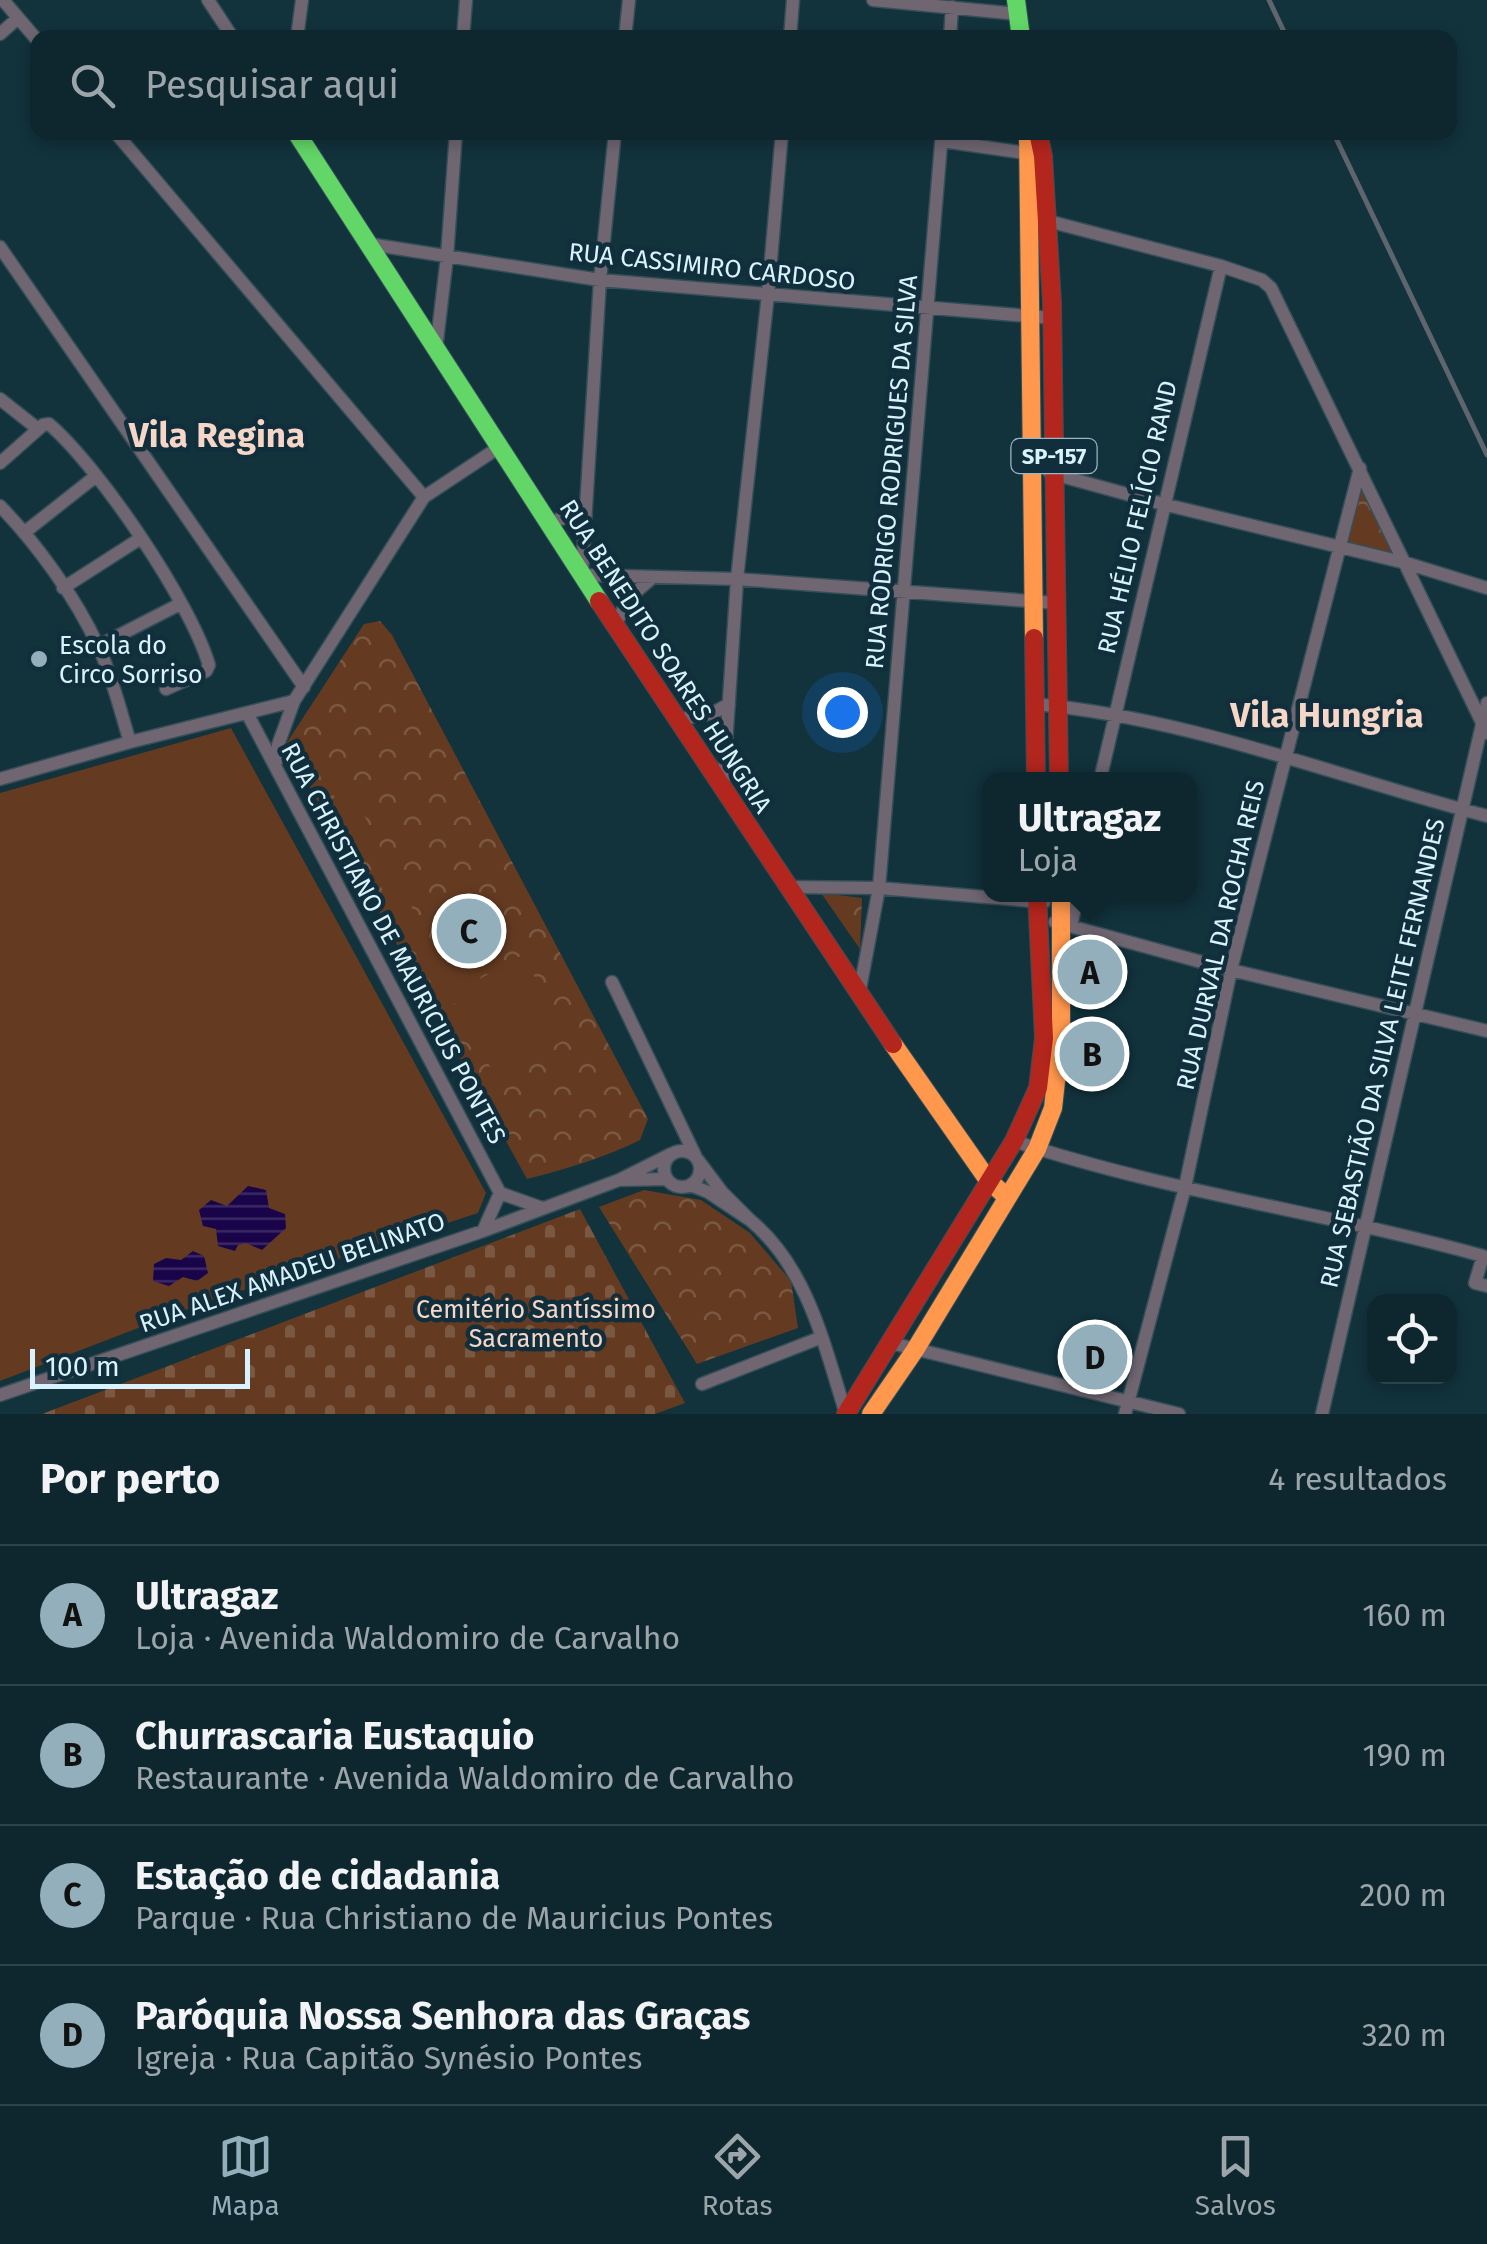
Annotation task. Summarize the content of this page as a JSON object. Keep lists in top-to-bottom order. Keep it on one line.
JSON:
{"streets":{"main road":["SP-157","RUA BENEDITO SOARES HUNGRIA"],"street":["RUA CASSIMIRO CARDOSO","RUA RODRIGO RODRIGUES DA SILVA","RUA HÉLIO FELÍCIO RAND","RUA DURVAL DA ROCHA REIS","RUA CHRISTIANO DE MAURICIUS PONTES","RUA SEBASTIÃO DA SILVA LEITE FERNANDES","RUA ALEX AMADEU BELINATO"]},"crossings":[["RUA CASSIMIRO CARDOSO","SP-157"],["RUA CASSIMIRO CARDOSO","RUA RODRIGO RODRIGUES DA SILVA"],["RUA CASSIMIRO CARDOSO","RUA BENEDITO SOARES HUNGRIA"],["RUA RODRIGO RODRIGUES DA SILVA","RUA BENEDITO SOARES HUNGRIA"]],"districts":["Vila Regina","Vila Hungria"],"parks":["Cemitério Santíssimo Sacramento"],"places":["Escola do Circo Sorriso"],"scale_bar":"100 m","page":{"search":"Pesquisar aqui","popup":["Ultragaz","Loja"],"pins":["C","A","B","D"],"scale":"100 m","heading":["Por perto","4 resultados"],"list":[{"mark":"A","name":"Ultragaz","note":"Loja · Avenida Waldomiro de Carvalho","value":"160 m"},{"mark":"B","name":"Churrascaria Eustaquio","note":"Restaurante · Avenida Waldomiro de Carvalho","value":"190 m"},{"mark":"C","name":"Estação de cidadania","note":"Parque · Rua Christiano de Mauricius Pontes","value":"200 m"},{"mark":"D","name":"Paróquia Nossa Senhora das Graças","note":"Igreja · Rua Capitão Synésio Pontes","value":"320 m"}],"nav":["Mapa","Rotas","Salvos"]}}
